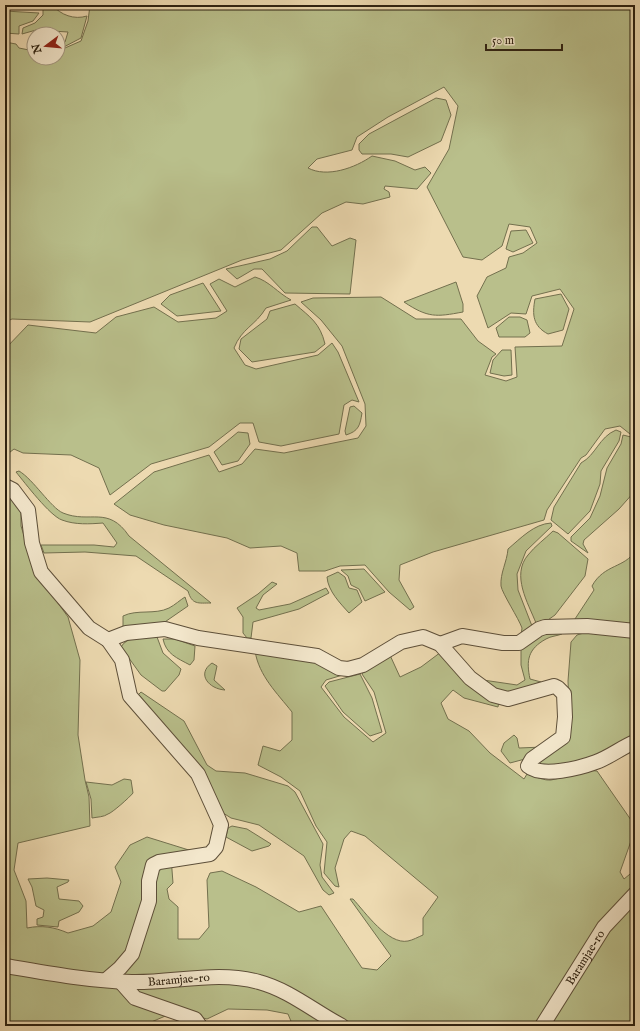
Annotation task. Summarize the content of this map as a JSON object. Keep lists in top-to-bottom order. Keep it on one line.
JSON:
{"streets":{"street":["Baramjae-ro"]},"scale_bar":"50 m","north":"left"}
